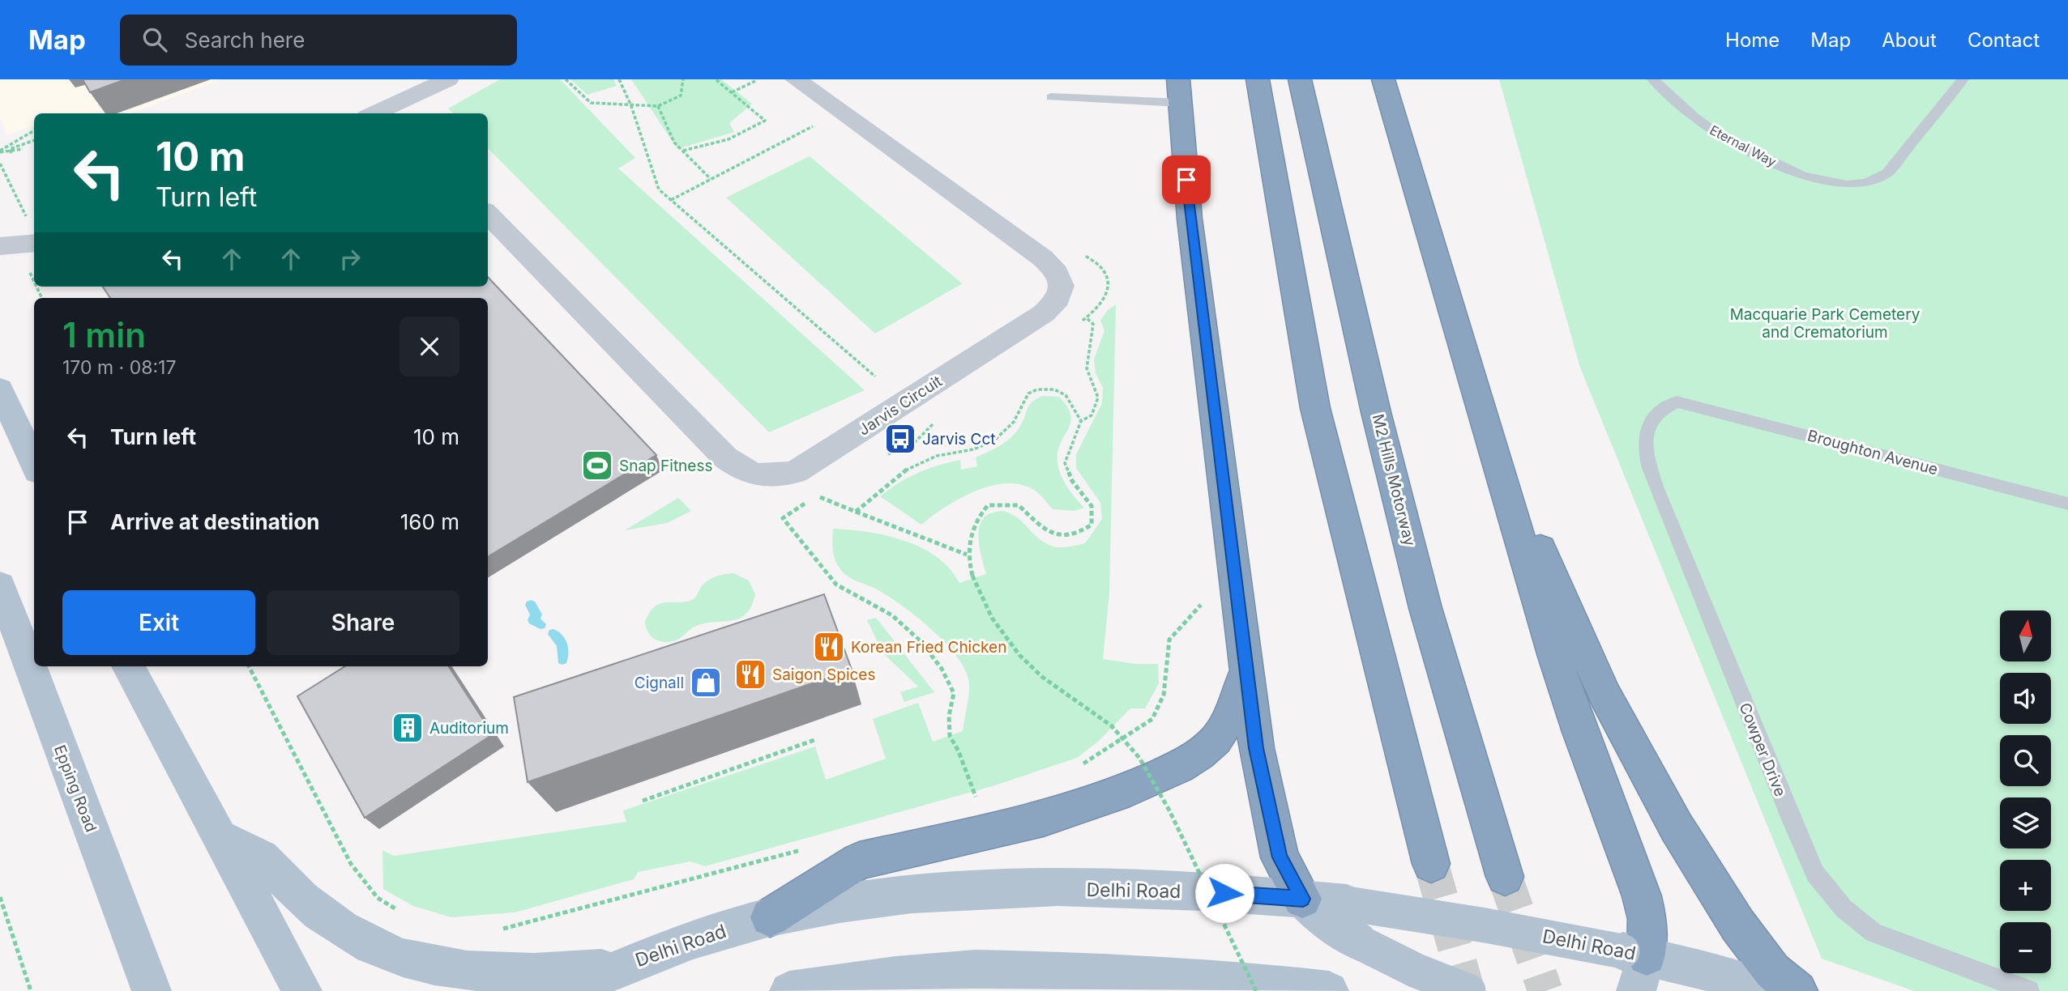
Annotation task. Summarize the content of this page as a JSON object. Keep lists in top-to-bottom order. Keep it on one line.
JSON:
{"streets":{"highway":["M2 Hills Motorway"],"main road":["Epping Road","Delhi Road"],"street":["Jarvis Circuit"],"lane":["Eternal Way","Broughton Avenue","Cowper Drive"]},"crossings":[["Broughton Avenue","Cowper Drive"]],"parks":["Macquarie Park Cemetery and Crematorium"],"places":{"bus stop":["Jarvis Cct"],"sports":["Snap Fitness"],"restaurant":["Korean Fried Chicken","Saigon Spices"],"shop":["Cignall"],"building":["Auditorium"]},"north":"top","page":{"header":"Map","search":"Search here","nav":["Home","Map","About","Contact"],"turn":["10 m","Turn left"],"heading":["1 min","170 m · 08:17"],"list":[{"name":"Turn left","value":"10 m"},{"name":"Arrive at destination","value":"160 m"}],"buttons":["Exit","Share"],"map_buttons":["+","−"]}}
